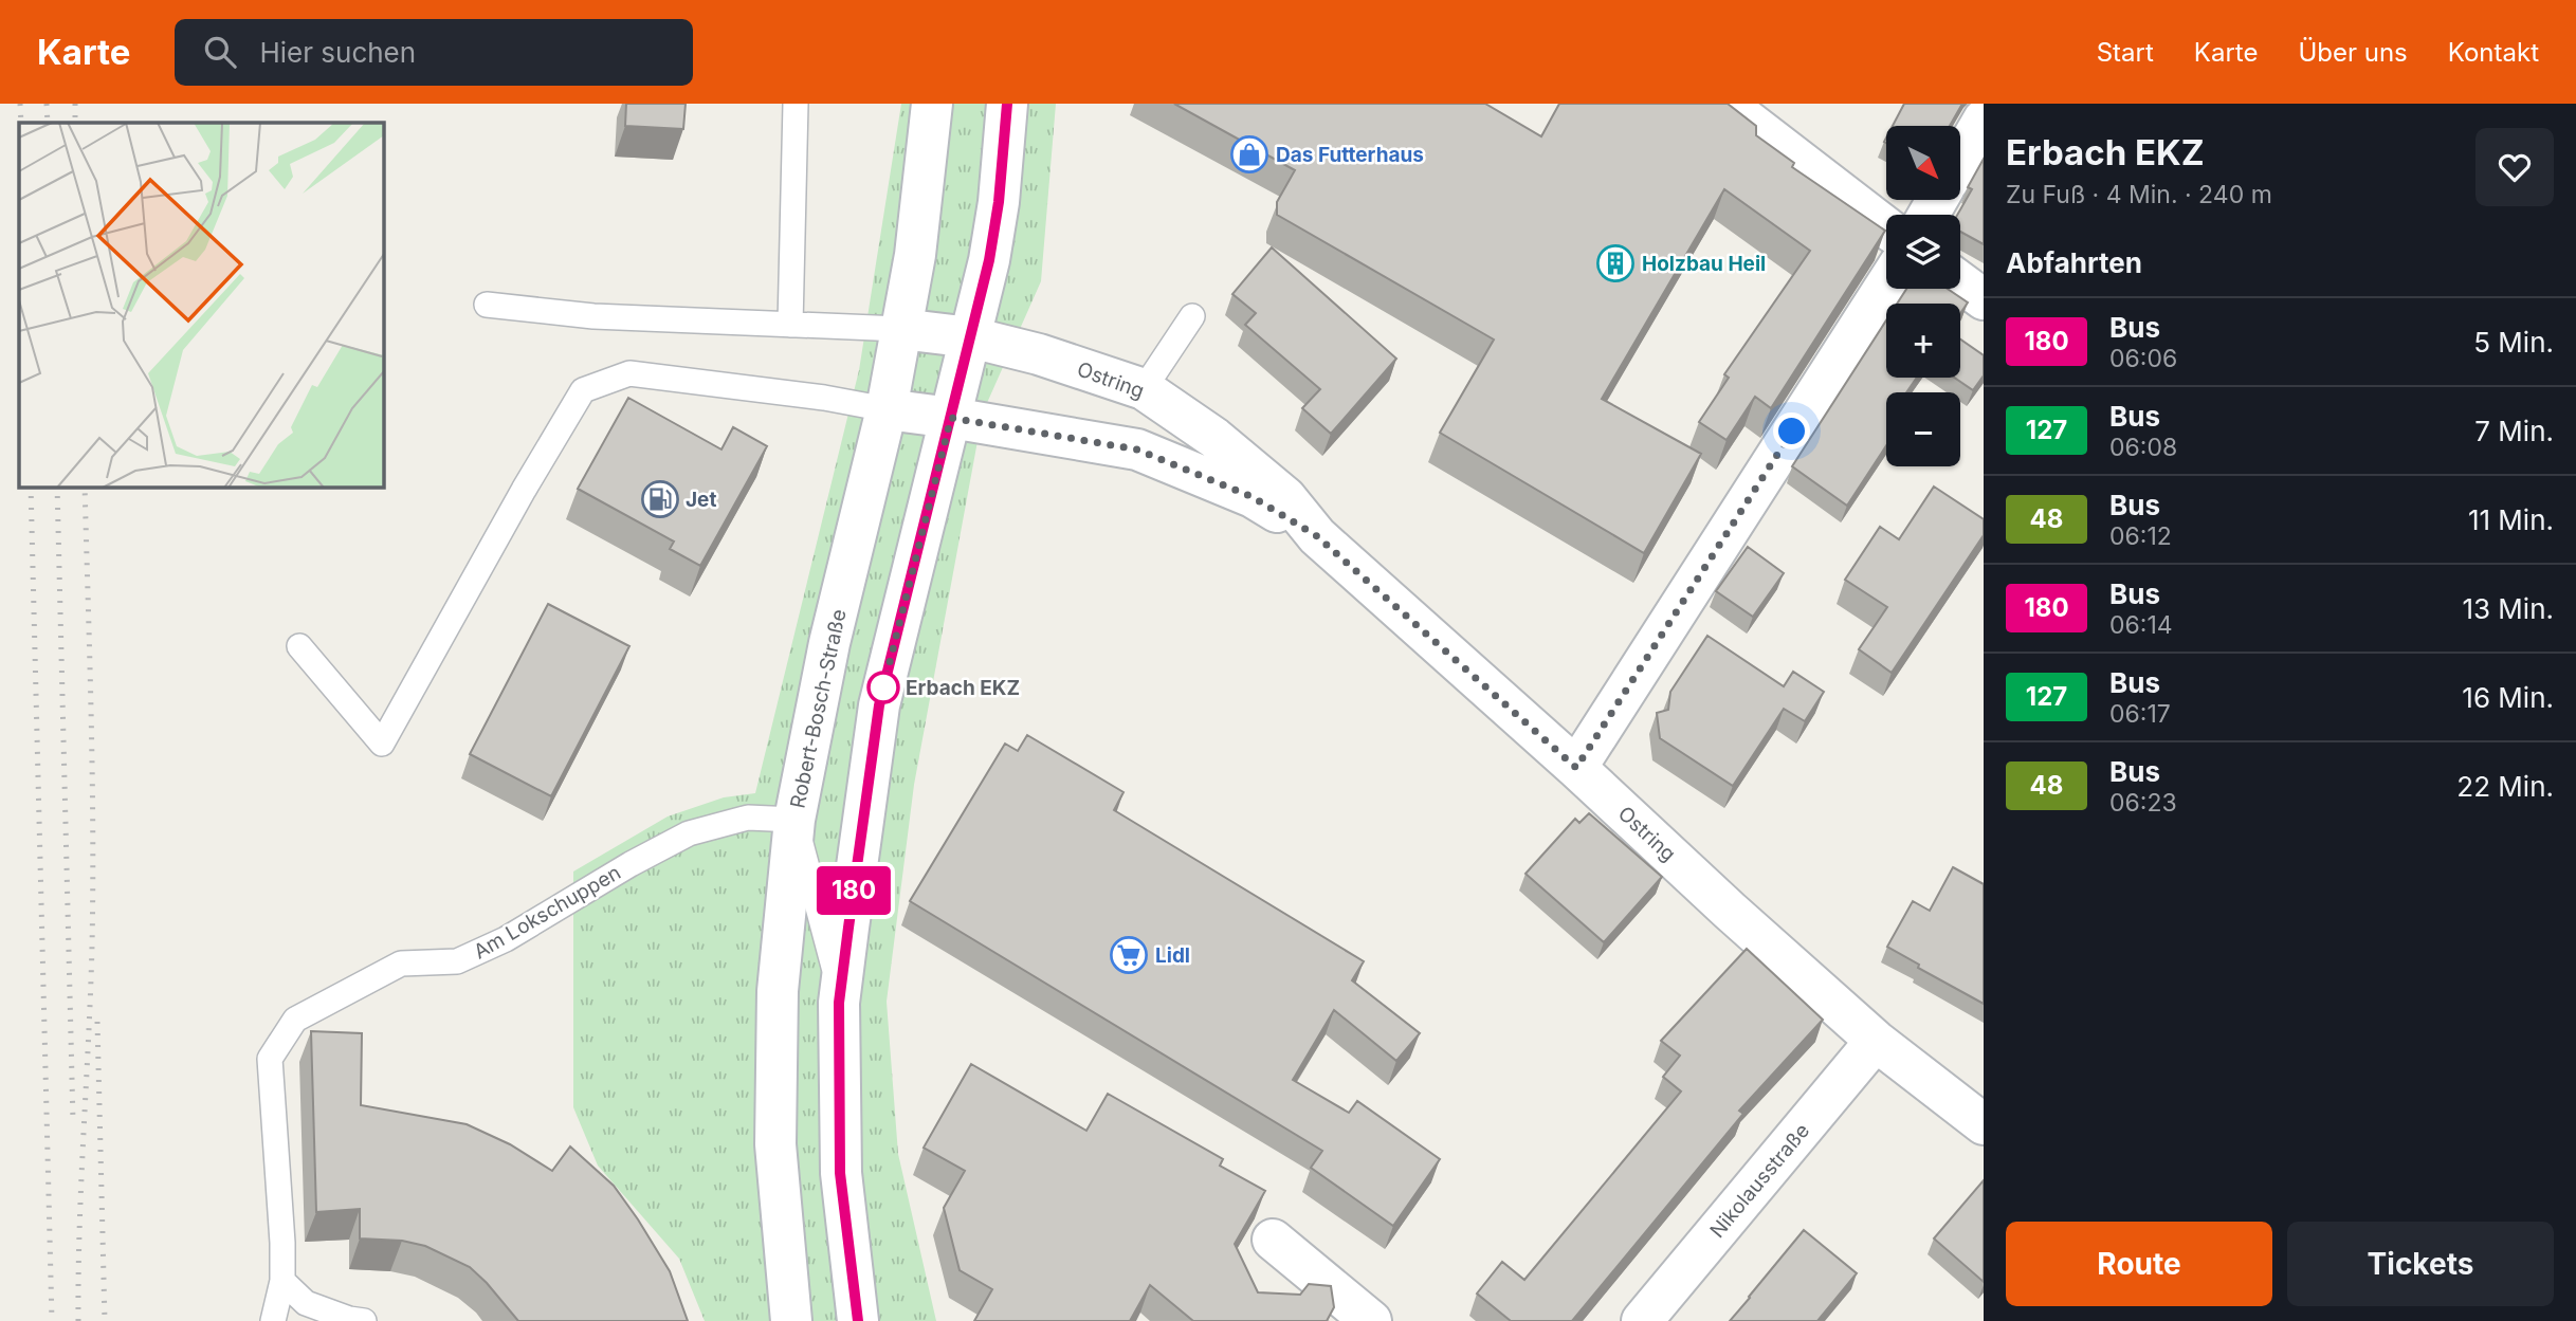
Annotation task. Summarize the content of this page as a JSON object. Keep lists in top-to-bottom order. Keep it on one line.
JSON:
{"streets":{"street":["Ostring","Robert-Bosch-Straße","Nikolausstraße"],"lane":["Am Lokschuppen"]},"crossings":[["Ostring","Robert-Bosch-Straße"],["Ostring","Nikolausstraße"],["Robert-Bosch-Straße","Am Lokschuppen"]],"places":{"shop":["Das Futterhaus"],"building":["Holzbau Heil"],"fuel station":["Jet"],"other":["Erbach EKZ"],"supermarket":["Lidl"]},"lines":["bus line 180"],"north":"bottom right","page":{"header":"Karte","search":"Hier suchen","nav":["Start","Karte","Über uns","Kontakt"],"on_map":"180","heading":[["Erbach EKZ","Zu Fuß · 4 Min. · 240 m"],"Abfahrten"],"map_buttons":["+","−"],"list":[{"mark":"180","name":"Bus","note":"06:06","value":"5 Min."},{"mark":"127","name":"Bus","note":"06:08","value":"7 Min."},{"mark":"48","name":"Bus","note":"06:12","value":"11 Min."},{"mark":"180","name":"Bus","note":"06:14","value":"13 Min."},{"mark":"127","name":"Bus","note":"06:17","value":"16 Min."},{"mark":"48","name":"Bus","note":"06:23","value":"22 Min."}],"buttons":["Route","Tickets"]}}
